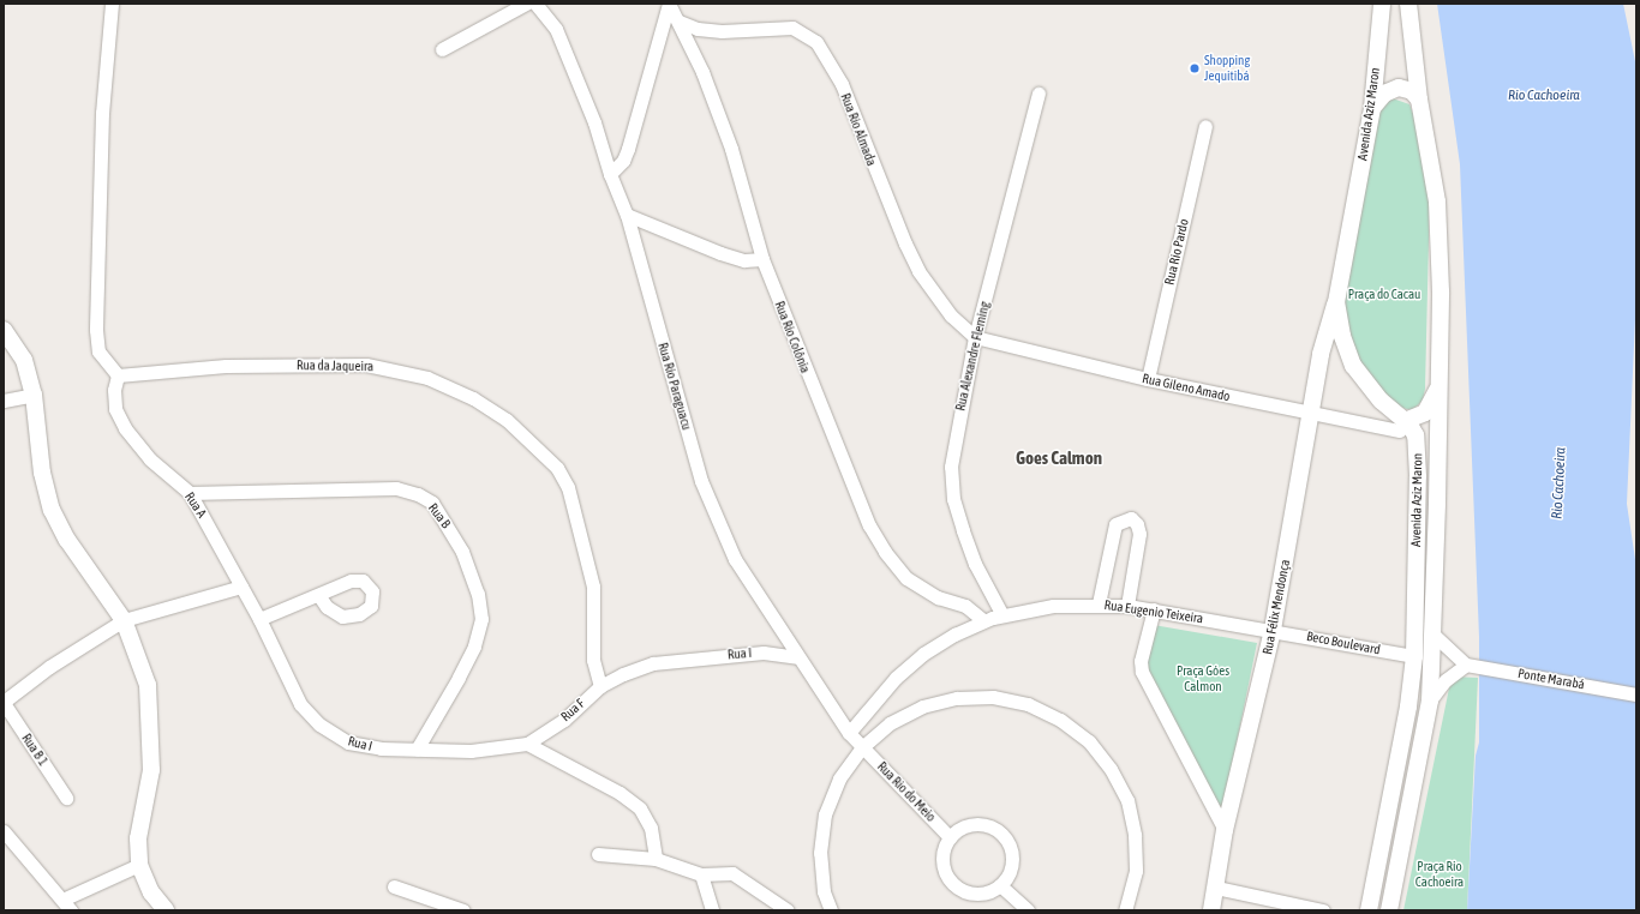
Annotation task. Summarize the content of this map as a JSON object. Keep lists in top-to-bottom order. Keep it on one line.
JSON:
{"streets":{"main road":["Avenida Aziz Maron","Rua Félix Mendonça"],"street":["Rua Rio Almada","Rua Rio Pardo","Rua Rio Colônia","Rua Alexandre Fleming","Rua da Jaqueira","Rua Rio Paraguacu","Rua Gileno Amado","Rua A","Rua B","Rua Eugenio Teixeira","Beco Boulevard","Rua I","Ponte Marabá","Rua F","Rua B 1","Rua Rio do Meio"]},"crossings":[["Avenida Aziz Maron","Rua Gileno Amado"],["Avenida Aziz Maron","Rua Félix Mendonça"],["Avenida Aziz Maron","Beco Boulevard"],["Rua Rio Almada","Rua Rio Colônia"],["Rua Rio Almada","Rua Alexandre Fleming"],["Rua Rio Almada","Rua Gileno Amado"],["Rua Rio Pardo","Rua Gileno Amado"],["Rua Rio Colônia","Rua Eugenio Teixeira"],["Rua Alexandre Fleming","Rua Gileno Amado"],["Rua Alexandre Fleming","Rua Eugenio Teixeira"],["Rua da Jaqueira","Rua A"],["Rua da Jaqueira","Rua I"],["Rua da Jaqueira","Rua F"],["Rua Rio Paraguacu","Rua Eugenio Teixeira"],["Rua Rio Paraguacu","Rua I"],["Rua Rio Paraguacu","Rua Rio do Meio"],["Rua Gileno Amado","Rua Félix Mendonça"],["Rua A","Rua B"],["Rua A","Rua I"],["Rua B","Rua I"],["Rua Félix Mendonça","Rua Eugenio Teixeira"],["Rua Félix Mendonça","Beco Boulevard"],["Rua Eugenio Teixeira","Beco Boulevard"],["Rua I","Rua F"]],"districts":["Goes Calmon"],"water":["Rio Cachoeira"],"parks":["Praça do Cacau","Praça Góes Calmon","Praça Rio Cachoeira"],"places":["Shopping Jequitibá"]}
